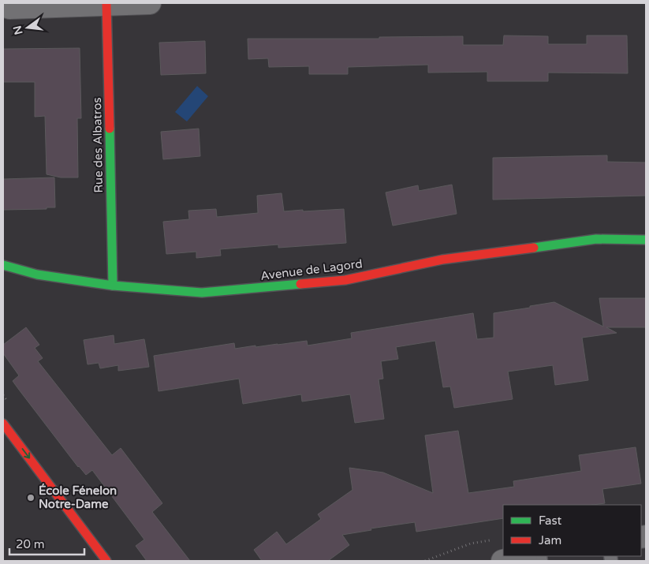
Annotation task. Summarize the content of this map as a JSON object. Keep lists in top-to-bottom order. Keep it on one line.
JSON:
{"streets":{"street":["Rue des Albatros","Avenue de Lagord"]},"crossings":[["Rue des Albatros","Avenue de Lagord"]],"places":["École Fénelon Notre-Dame"],"legend":["Fast","Jam"],"scale_bar":"20 m","north":"left"}
